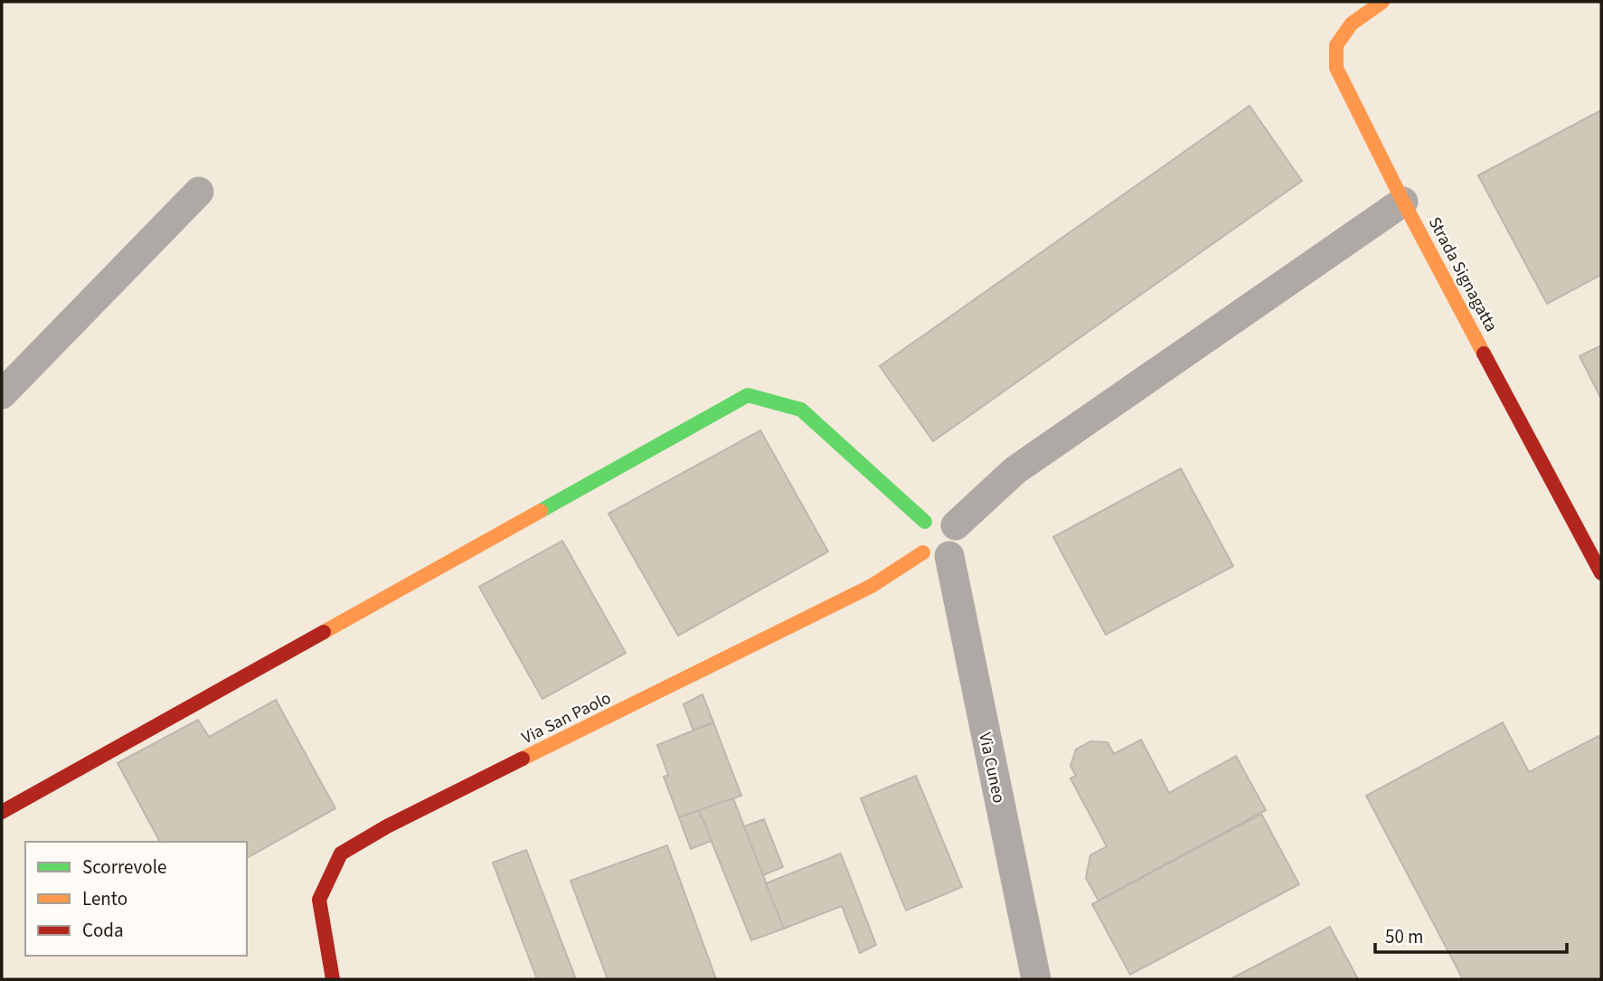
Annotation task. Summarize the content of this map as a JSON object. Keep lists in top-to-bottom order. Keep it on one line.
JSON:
{"streets":{"street":["Strada Signagatta","Via San Paolo","Via Cuneo"]},"crossings":[["Via San Paolo","Via Cuneo"]],"legend":["Scorrevole","Lento","Coda"],"scale_bar":"50 m"}
